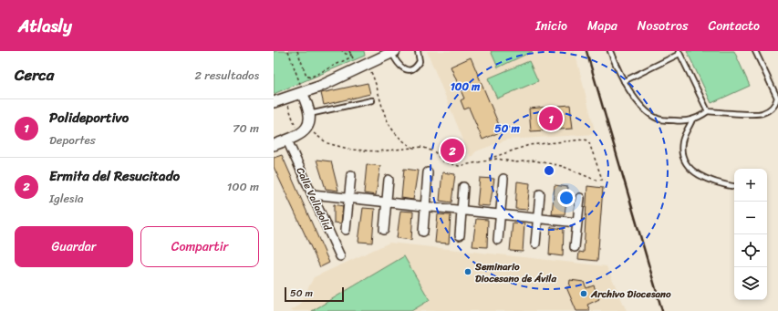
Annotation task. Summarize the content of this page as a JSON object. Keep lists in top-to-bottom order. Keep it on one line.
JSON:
{"streets":{"street":["Calle Valladolid"]},"places":["Seminario Diocesano de Ávila","Archivo Diocesano"],"scale_bar":"50 m","page":{"header":"Atlasly","nav":["Inicio","Mapa","Nosotros","Contacto"],"heading":["Cerca","2 resultados"],"list":[{"mark":"1","name":"Polideportivo","note":"Deportes","value":"70 m"},{"mark":"2","name":"Ermita del Resucitado","note":"Iglesia","value":"100 m"}],"pins":["1","2"],"map_buttons":["+","−"],"buttons":["Guardar","Compartir"],"scale":"50 m"},"rings":["100 m","50 m"]}
